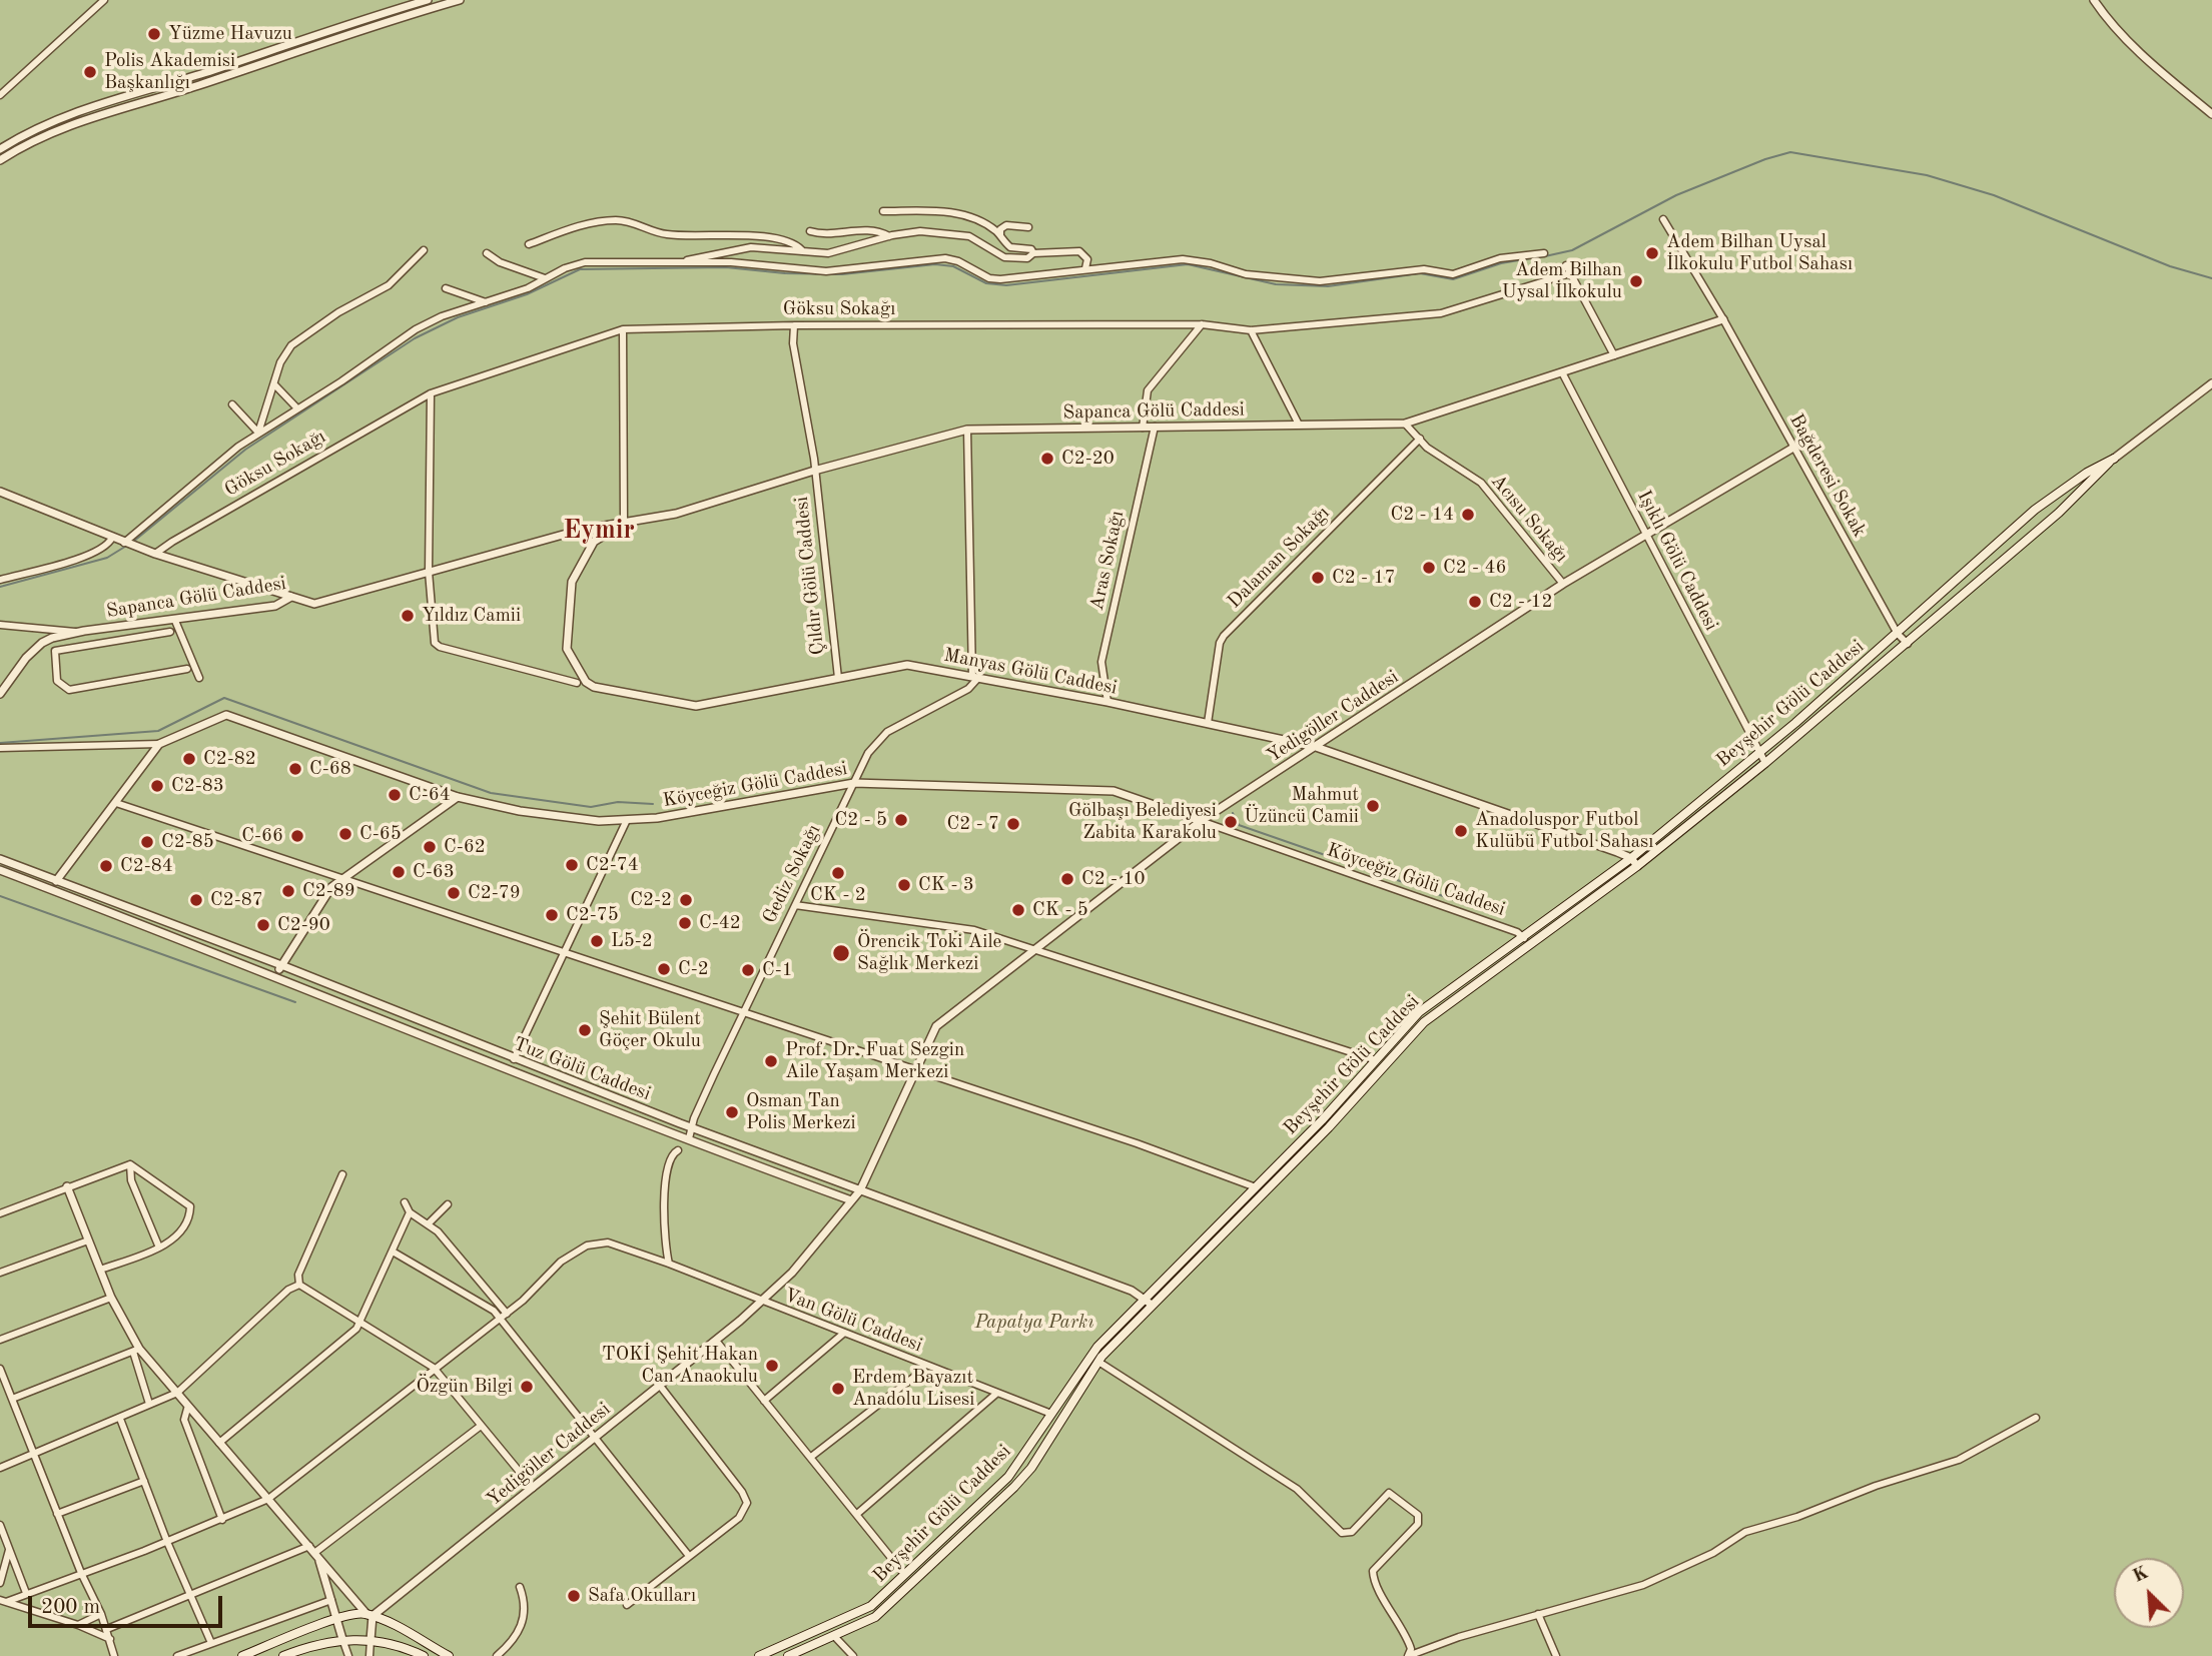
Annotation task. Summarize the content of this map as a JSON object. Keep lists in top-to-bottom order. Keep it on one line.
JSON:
{"streets":{"main road":["Beyşehir Gölü Caddesi"],"street":["Göksu Sokağı","Sapanca Gölü Caddesi","Bağderesi Sokak","Acısu Sokağı","Dalaman Sokağı","Aras Sokağı","Işıklı Gölü Caddesi","Çıldır Gölü Caddesi","Manyas Gölü Caddesi","Yedigöller Caddesi","Köyceğiz Gölü Caddesi","Gediz Sokağı","Tuz Gölü Caddesi","Van Gölü Caddesi"]},"crossings":[["Göksu Sokağı","Çıldır Gölü Caddesi"],["Sapanca Gölü Caddesi","Bağderesi Sokak"],["Sapanca Gölü Caddesi","Acısu Sokağı"],["Sapanca Gölü Caddesi","Aras Sokağı"],["Sapanca Gölü Caddesi","Işıklı Gölü Caddesi"],["Sapanca Gölü Caddesi","Çıldır Gölü Caddesi"],["Bağderesi Sokak","Beyşehir Gölü Caddesi"],["Bağderesi Sokak","Yedigöller Caddesi"],["Acısu Sokağı","Dalaman Sokağı"],["Acısu Sokağı","Yedigöller Caddesi"],["Dalaman Sokağı","Manyas Gölü Caddesi"],["Aras Sokağı","Manyas Gölü Caddesi"],["Işıklı Gölü Caddesi","Beyşehir Gölü Caddesi"],["Işıklı Gölü Caddesi","Yedigöller Caddesi"],["Çıldır Gölü Caddesi","Manyas Gölü Caddesi"],["Manyas Gölü Caddesi","Beyşehir Gölü Caddesi"],["Manyas Gölü Caddesi","Yedigöller Caddesi"],["Manyas Gölü Caddesi","Gediz Sokağı"],["Beyşehir Gölü Caddesi","Köyceğiz Gölü Caddesi"],["Beyşehir Gölü Caddesi","Tuz Gölü Caddesi"],["Beyşehir Gölü Caddesi","Van Gölü Caddesi"],["Yedigöller Caddesi","Köyceğiz Gölü Caddesi"],["Yedigöller Caddesi","Tuz Gölü Caddesi"],["Yedigöller Caddesi","Van Gölü Caddesi"],["Köyceğiz Gölü Caddesi","Gediz Sokağı"],["Köyceğiz Gölü Caddesi","Tuz Gölü Caddesi"],["Gediz Sokağı","Tuz Gölü Caddesi"]],"districts":["Eymir"],"parks":["Papatya Parkı"],"places":["Yüzme Havuzu","Polis Akademisi Başkanlığı","Adem Bilhan Uysal İlkokulu Futbol Sahası","Adem Bilhan Uysal İlkokulu","C2-20","C2 - 14","C2 - 46","C2 - 17","C2 - 12","Yıldız Camii","C2-82","C-68","C2-83","C-64","Mahmut Üzüncü Camii","C2 - 5","Gölbaşı Belediyesi Zabita Karakolu","C2 - 7","Anadoluspor Futbol Kulübü Futbol Sahası","C-65","C-66","C2-85","C-62","C2-74","C2-84","C-63","CK - 2","C2 - 10","CK - 3","C2-89","C2-79","C2-87","C2-2","CK - 5","C2-75","C-42","C2-90","L5-2","Örencik Toki Aile Sağlık Merkezi","C-2","C-1","Şehit Bülent Göçer Okulu","Prof. Dr. Fuat Sezgin Aile Yaşam Merkezi","Osman Tan Polis Merkezi","TOKİ Şehit Hakan Can Anaokulu","Özgün Bilgi","Erdem Bayazıt Anadolu Lisesi","Safa Okulları"],"scale_bar":"200 m","north":"top left"}
